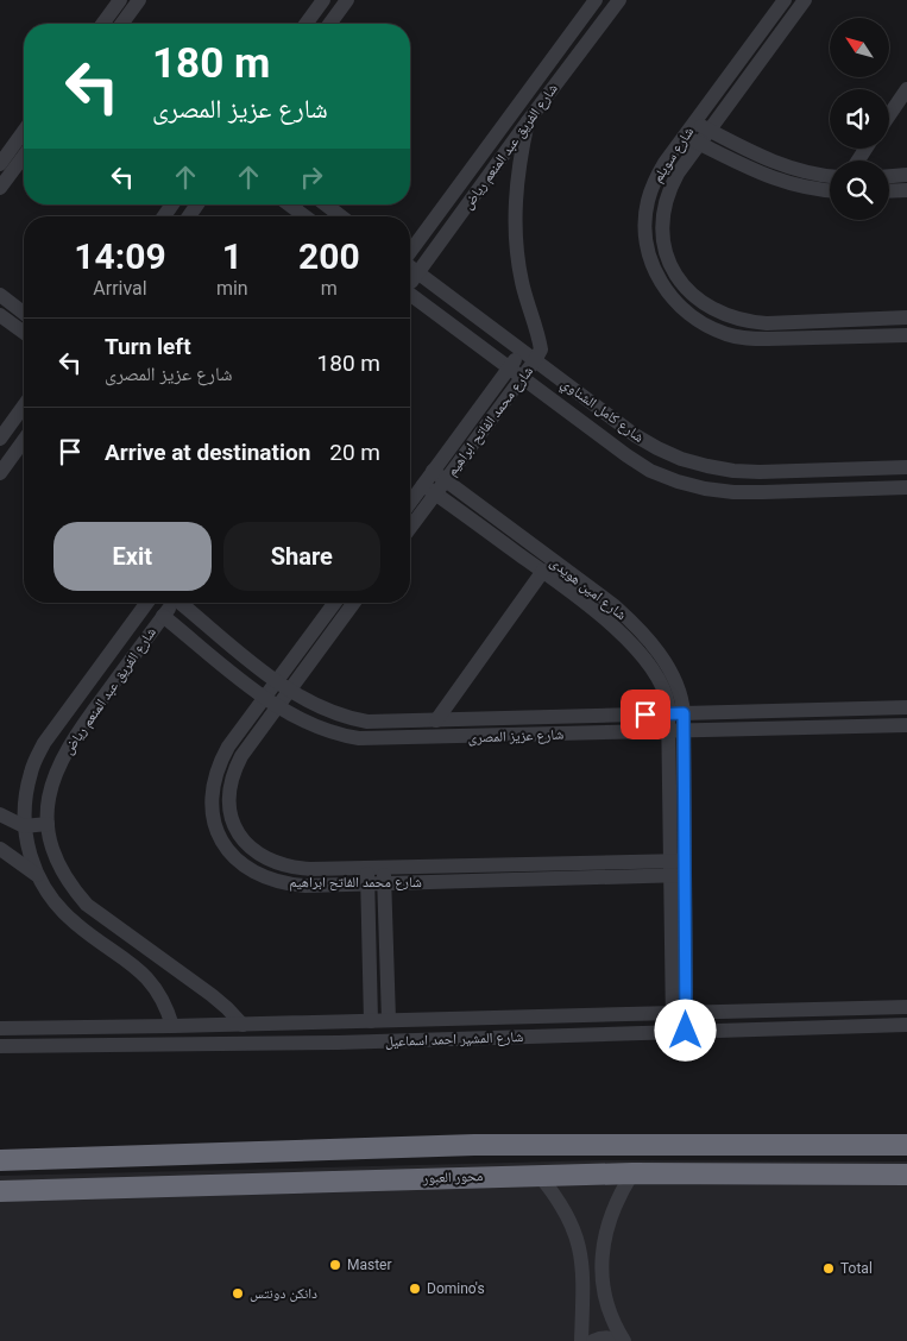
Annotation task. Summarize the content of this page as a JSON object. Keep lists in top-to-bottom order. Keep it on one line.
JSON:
{"streets":{"highway":["محور العبور"],"street":["شارع الفريق عبد المنعم رياض","شارع سويلم","شارع كامل الشناوي","شارع محمد الفاتح ابراهيم","شارع امين هويدى","شارع عزيز المصرى","شارع المشير احمد اسماعيل"]},"crossings":[["شارع الفريق عبد المنعم رياض","شارع كامل الشناوي"],["شارع الفريق عبد المنعم رياض","شارع عزيز المصرى"],["شارع الفريق عبد المنعم رياض","شارع المشير احمد اسماعيل"],["شارع كامل الشناوي","شارع محمد الفاتح ابراهيم"],["شارع محمد الفاتح ابراهيم","شارع امين هويدى"],["شارع محمد الفاتح ابراهيم","شارع عزيز المصرى"],["شارع امين هويدى","شارع عزيز المصرى"],["شارع امين هويدى","شارع المشير احمد اسماعيل"]],"places":["Master","Total","Domino's","دانكن دونتس"],"north":"top left","page":{"turn":["180 m","شارع عزيز المصرى"],"eta":["14:09","Arrival","1","min","200","m"],"list":[{"name":"Turn left","note":"شارع عزيز المصرى","value":"180 m"},{"name":"Arrive at destination","value":"20 m"}],"buttons":["Exit","Share"]}}
